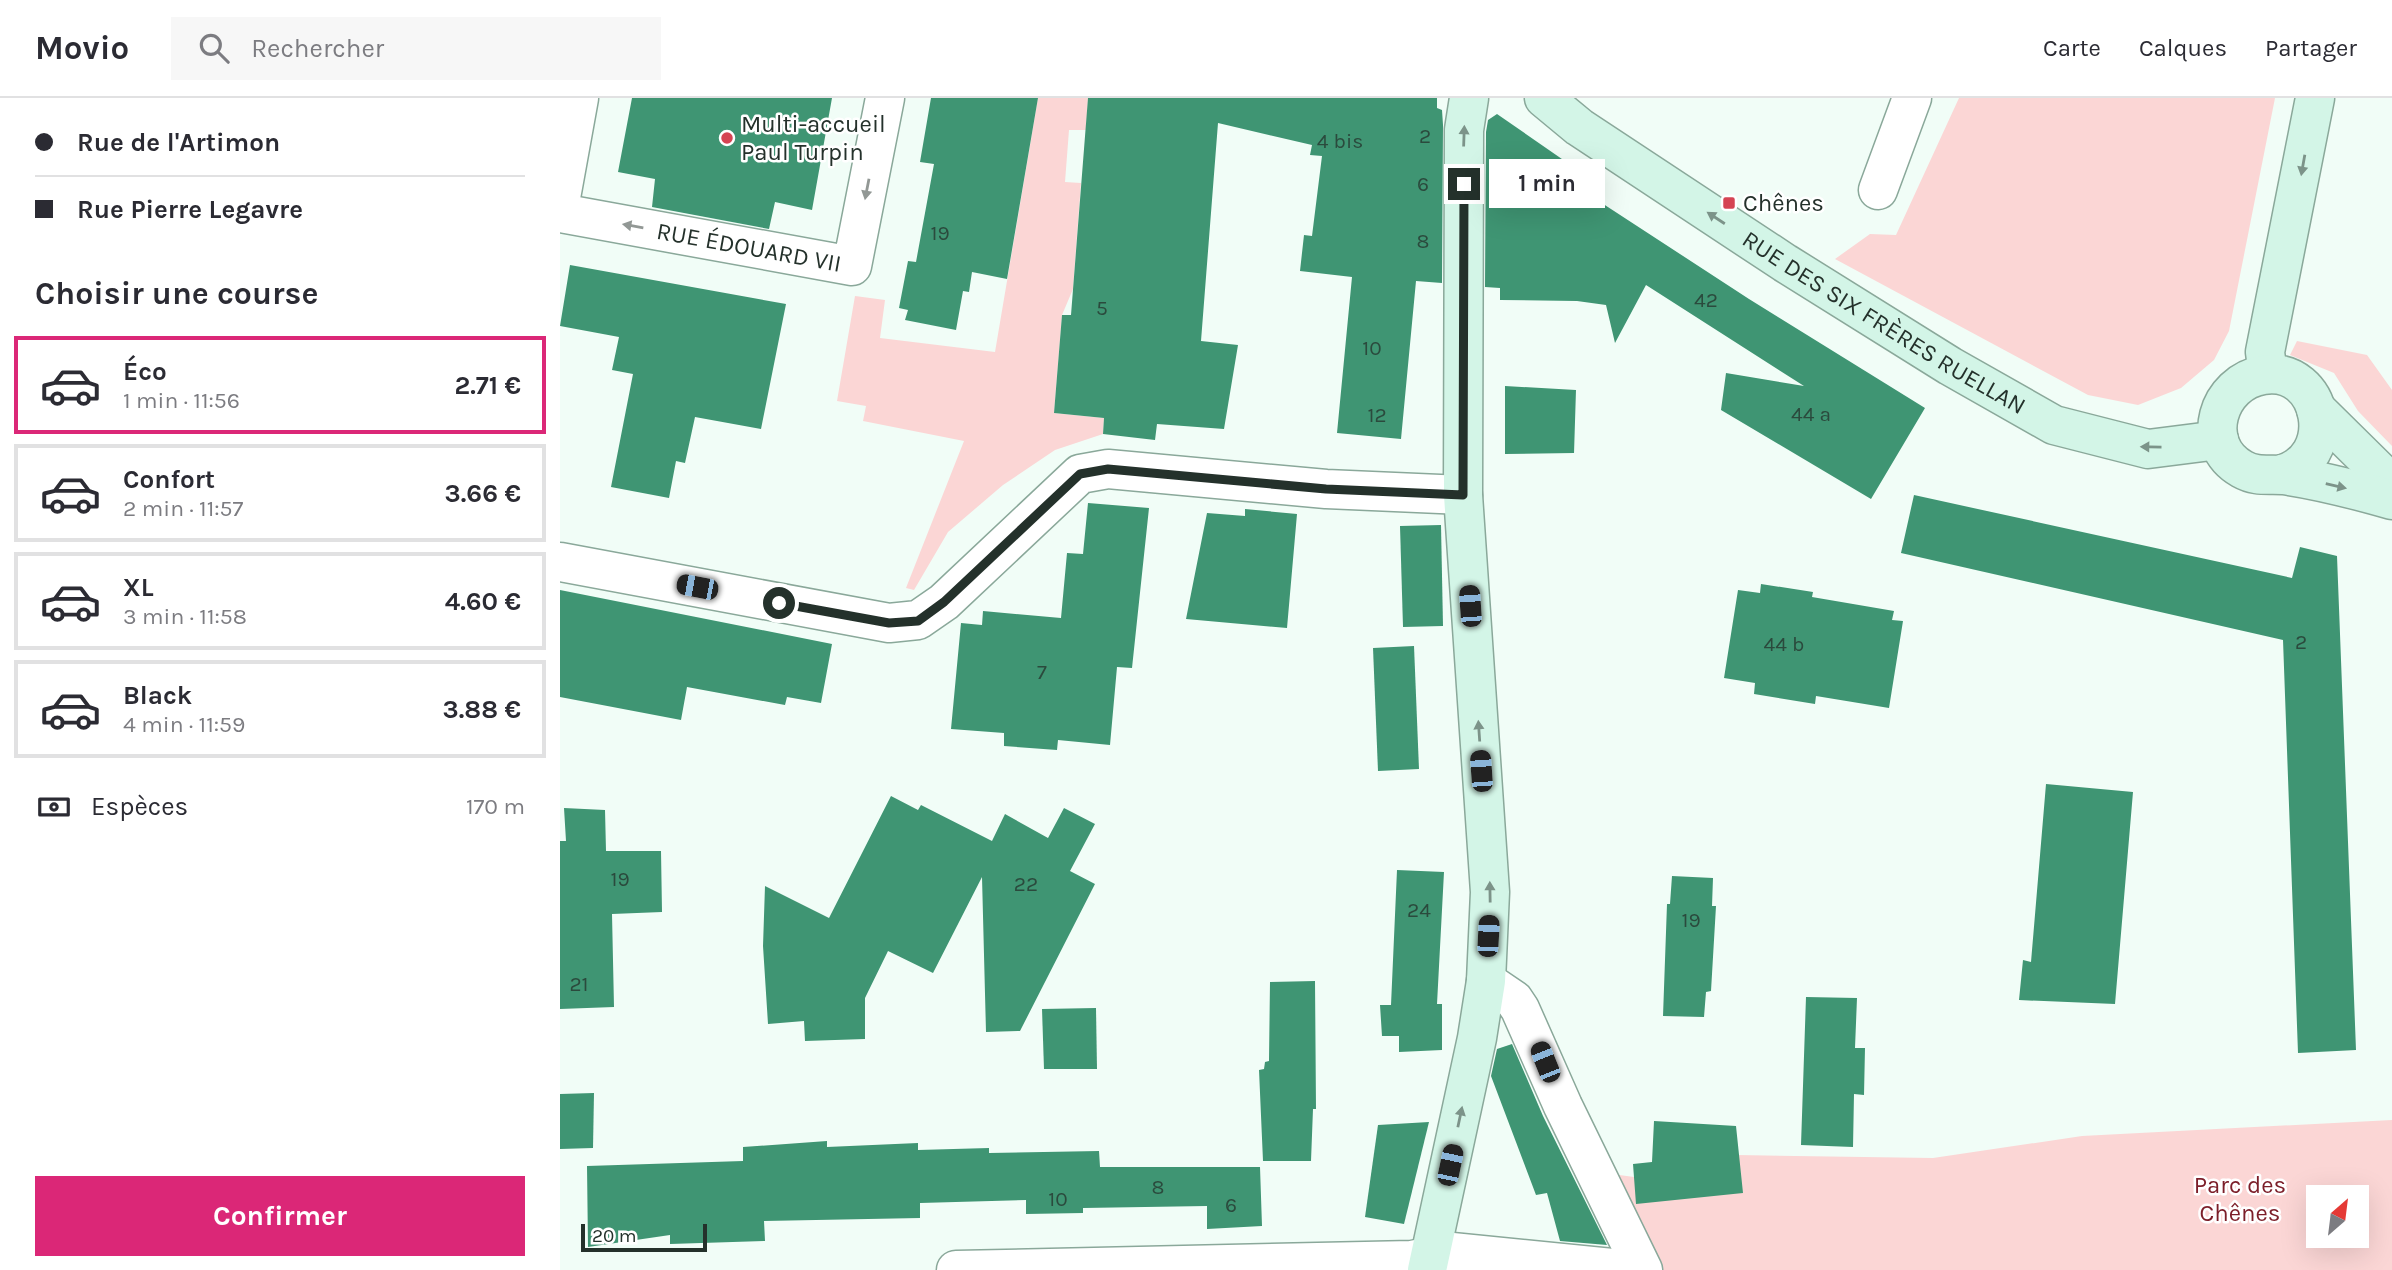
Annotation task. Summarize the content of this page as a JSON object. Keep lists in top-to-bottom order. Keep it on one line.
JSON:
{"streets":{"main road":["RUE DES SIX FRÈRES RUELLAN"],"street":["RUE ÉDOUARD VII"]},"one_way":["RUE DES SIX FRÈRES RUELLAN"],"parks":["Parc des Chênes"],"places":{"other":["Multi-accueil Paul Turpin"],"transit":["Chênes"]},"house_numbers":["2","4 bis","6","19","8","42","5","10","44 a","12","2","44 b","7","19","22","24","19","21","8","10","6"],"scale_bar":"20 m","north":"top right","page":{"header":"Movio","search":"Rechercher","nav":["Carte","Calques","Partager"],"banner":["Rue de l'Artimon","Rue Pierre Legavre"],"bubble":"1 min","heading":"Choisir une course","list":[{"name":"Éco","note":"1 min · 11:56","value":"2.71 €"},{"name":"Confort","note":"2 min · 11:57","value":"3.66 €"},{"name":"XL","note":"3 min · 11:58","value":"4.60 €"},{"name":"Black","note":"4 min · 11:59","value":"3.88 €"}],"pay":["Espèces","170 m"],"buttons":"Confirmer","scale":"20 m"}}
